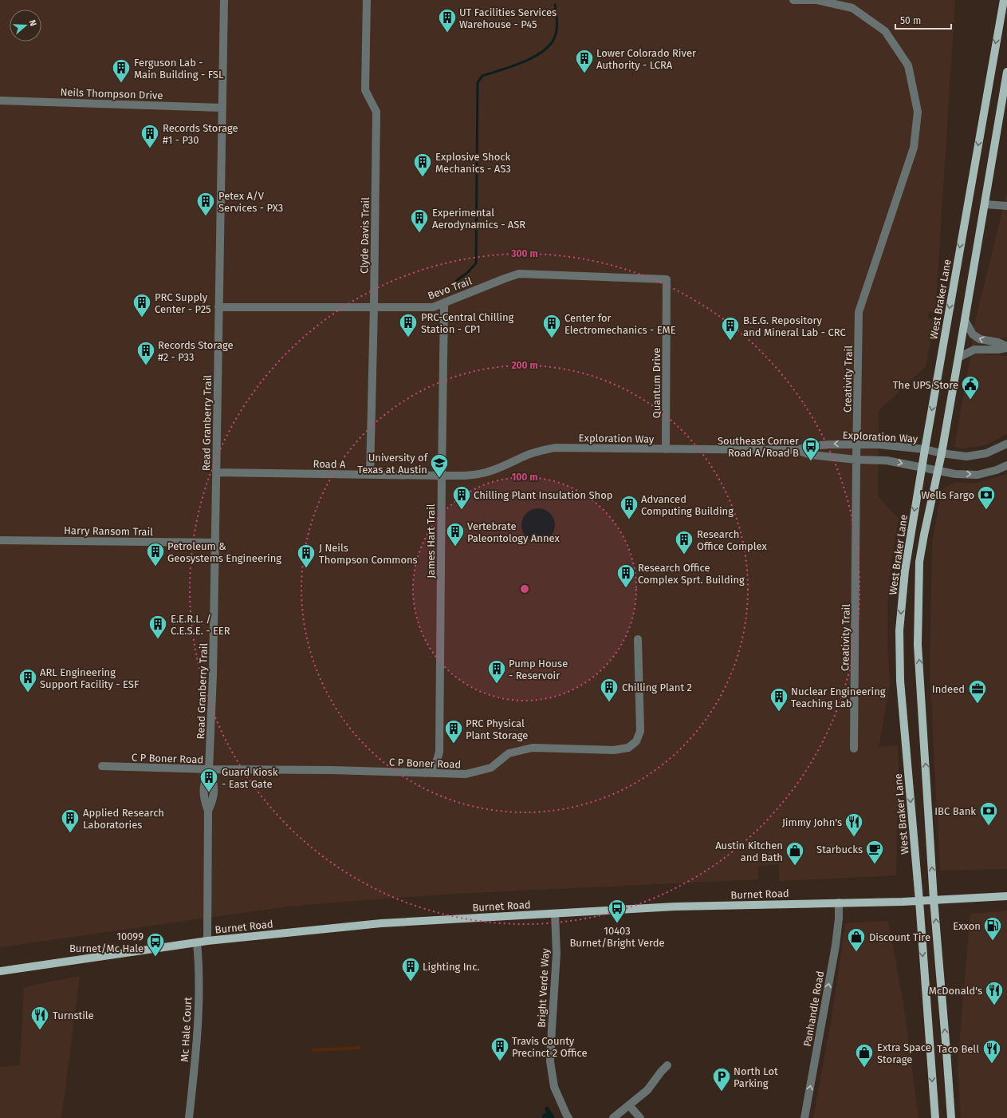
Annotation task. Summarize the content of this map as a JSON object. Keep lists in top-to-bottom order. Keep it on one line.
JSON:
{"streets":{"main road":["West Braker Lane","Burnet Road"],"street":["Neils Thompson Drive","Clyde Davis Trail","Bevo Trail","Creativity Trail","Quantum Drive","Read Granberry Trail","Exploration Way","Road A","Harry Ransom Trail","James Hart Trail","C P Boner Road","Bright Verde Way","Panhandle Road","Mc Hale Court"]},"crossings":[["Neils Thompson Drive","Read Granberry Trail"],["Clyde Davis Trail","Bevo Trail"],["Clyde Davis Trail","Road A"],["Bevo Trail","Quantum Drive"],["Bevo Trail","Read Granberry Trail"],["Bevo Trail","James Hart Trail"],["West Braker Lane","Exploration Way"],["West Braker Lane","Burnet Road"],["Creativity Trail","Exploration Way"],["Quantum Drive","Exploration Way"],["Read Granberry Trail","Road A"],["Read Granberry Trail","Harry Ransom Trail"],["Read Granberry Trail","C P Boner Road"],["Read Granberry Trail","Burnet Road"],["Exploration Way","Road A"],["Exploration Way","James Hart Trail"],["Road A","James Hart Trail"],["James Hart Trail","C P Boner Road"],["Burnet Road","Bright Verde Way"],["Burnet Road","Panhandle Road"],["Burnet Road","Mc Hale Court"]],"one_way":["Panhandle Road"],"places":{"building":["UT Facilities Services Warehouse - P45","Lower Colorado River Authority - LCRA","Ferguson Lab - Main Building - FSL","Records Storage #1 - P30","Explosive Shock Mechanics - AS3","Petex A/V Services - PX3","Experimental Aerodynamics - ASR","PRC Supply Center - P25","PRC-Central Chilling Station - CP1","Center for Electromechanics - EME","B.E.G. Repository and Mineral Lab - CRC","Records Storage #2 - P33","Chilling Plant Insulation Shop","Advanced Computing Building","Vertebrate Paleontology Annex","Research Office Complex","Petroleum & Geosystems Engineering","J Neils Thompson Commons","Research Office Complex Sprt. Building","E.E.R.L. / C.E.S.E. - EER","Pump House - Reservoir","ARL Engineering Support Facility - ESF","Chilling Plant 2","Nuclear Engineering Teaching Lab","PRC Physical Plant Storage","Guard Kiosk - East Gate","Applied Research Laboratories","Lighting Inc.","Travis County Precinct 2 Office"],"public building":["The UPS Store"],"bus stop":["Southeast Corner Road A/Road B","10403 Burnet/Bright Verde","10099 Burnet/Mc Hale"],"school or university":["University of Texas at Austin"],"bank":["Wells Fargo","IBC Bank"],"office":["Indeed"],"restaurant":["Jimmy John's","McDonald's","Turnstile","Taco Bell"],"cafe":["Starbucks"],"shop":["Austin Kitchen and Bath","Discount Tire","Extra Space Storage"],"fuel station":["Exxon"],"parking":["North Lot Parking"]},"scale_bar":"50 m","north":"right","rings":["300 m","200 m","100 m"]}
